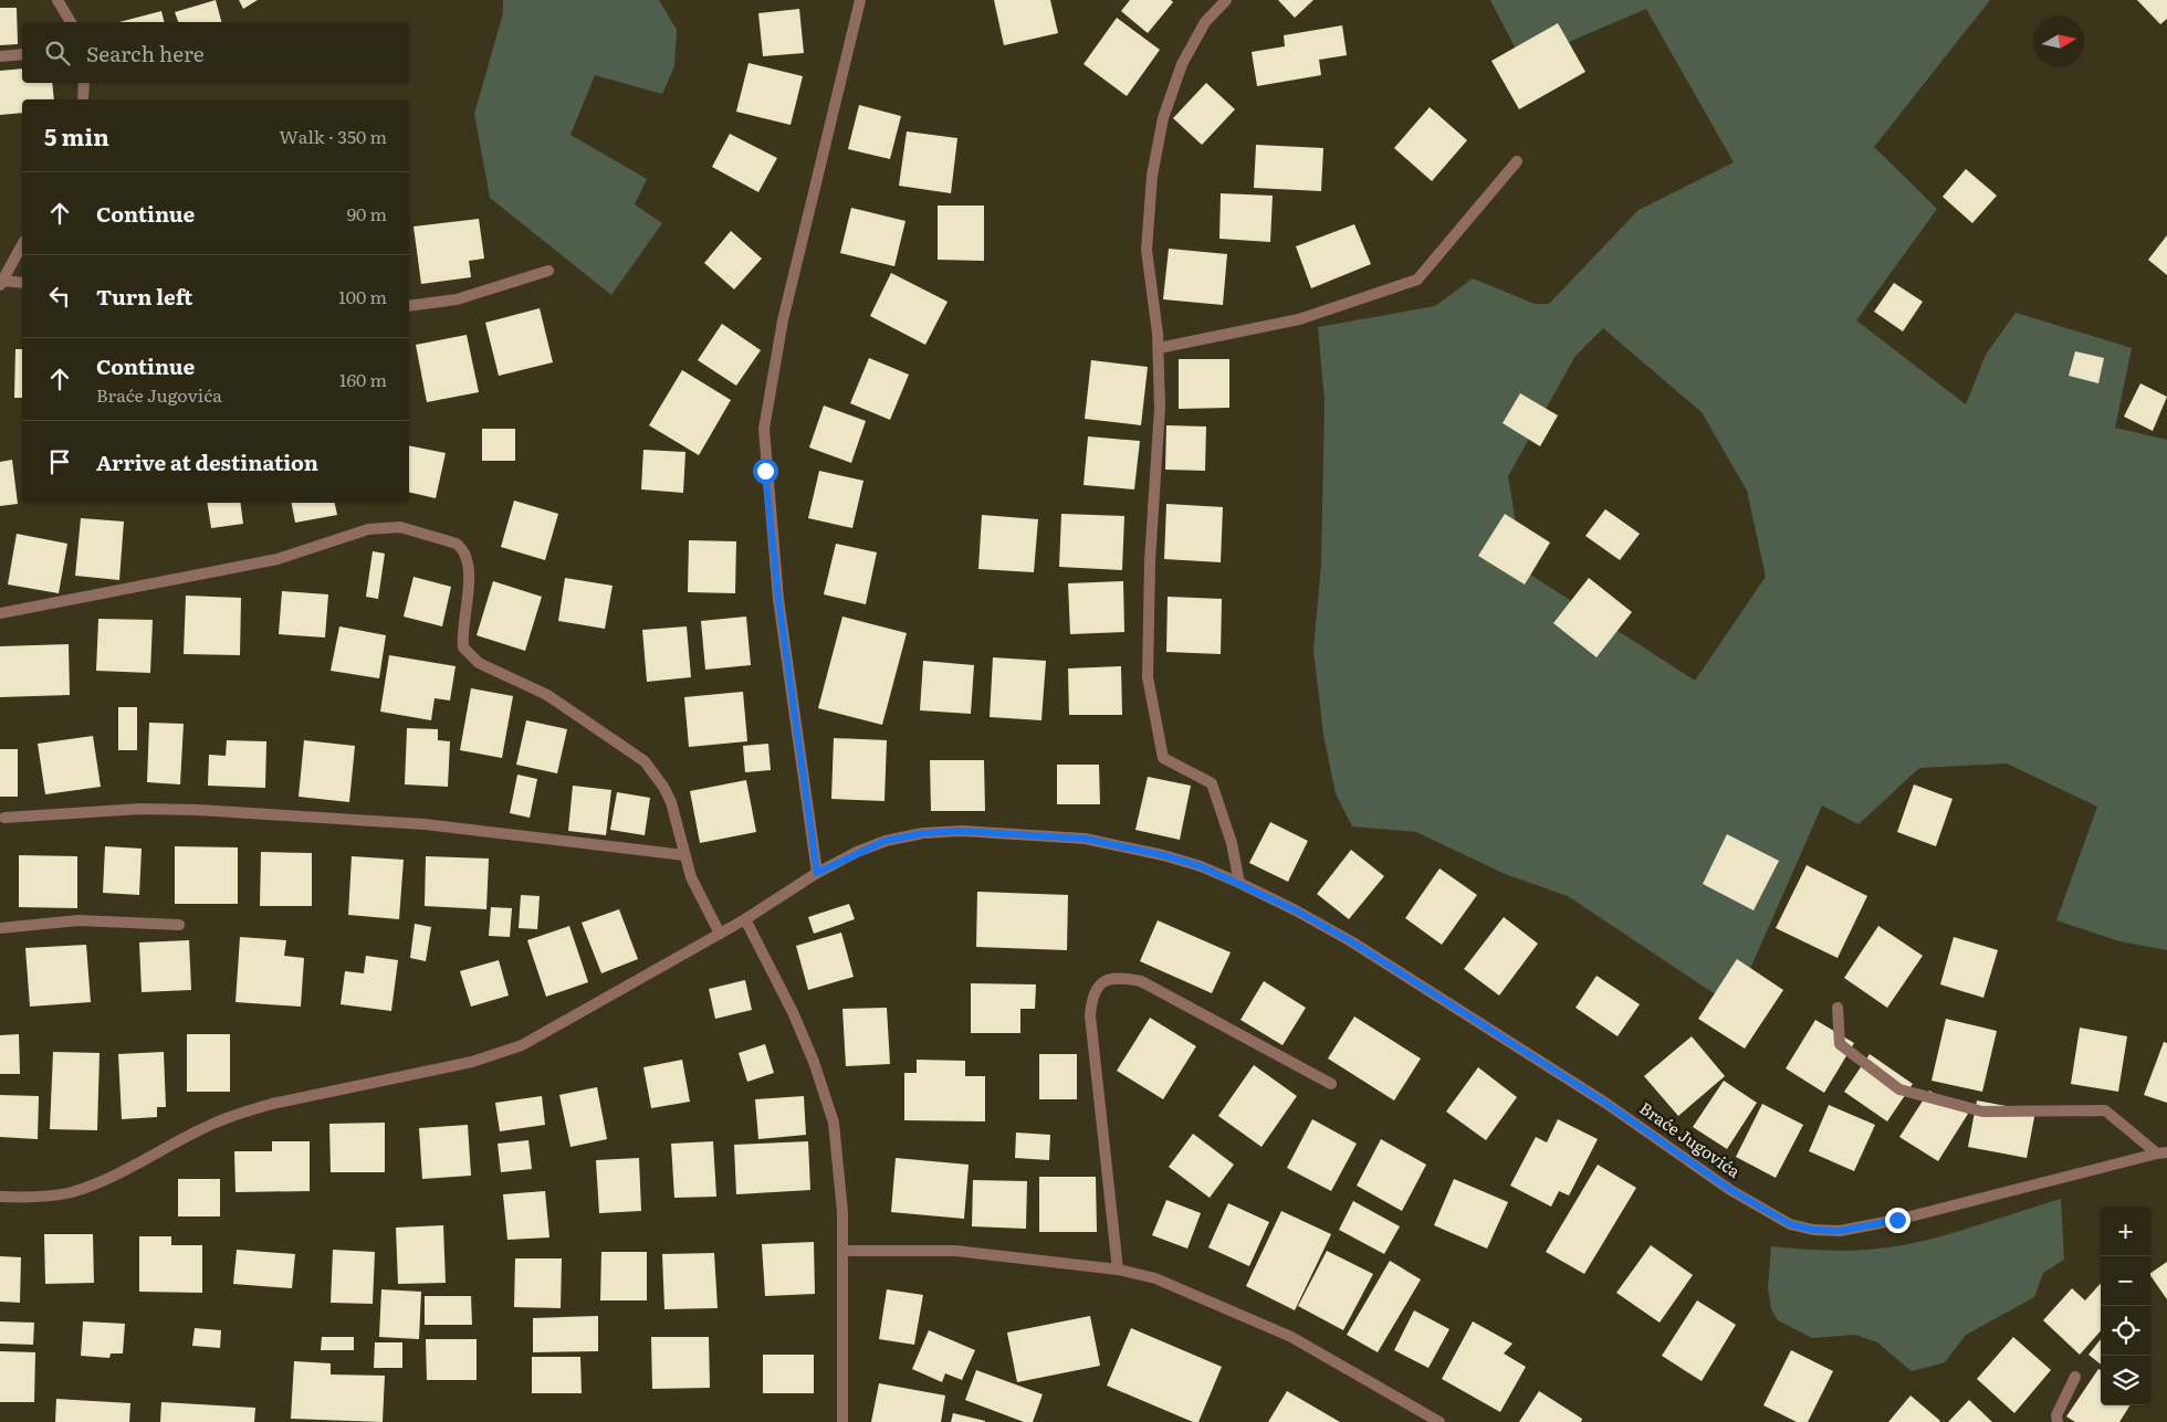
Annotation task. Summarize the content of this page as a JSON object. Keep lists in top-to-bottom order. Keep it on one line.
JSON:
{"streets":{"street":["Braće Jugovića"]},"north":"right","page":{"search":"Search here","heading":["5 min","Walk · 350 m"],"list":[["Continue","90 m"],["Turn left","100 m"],["Continue","Braće Jugovića","160 m"],"Arrive at destination"],"map_buttons":["+","−"]}}
